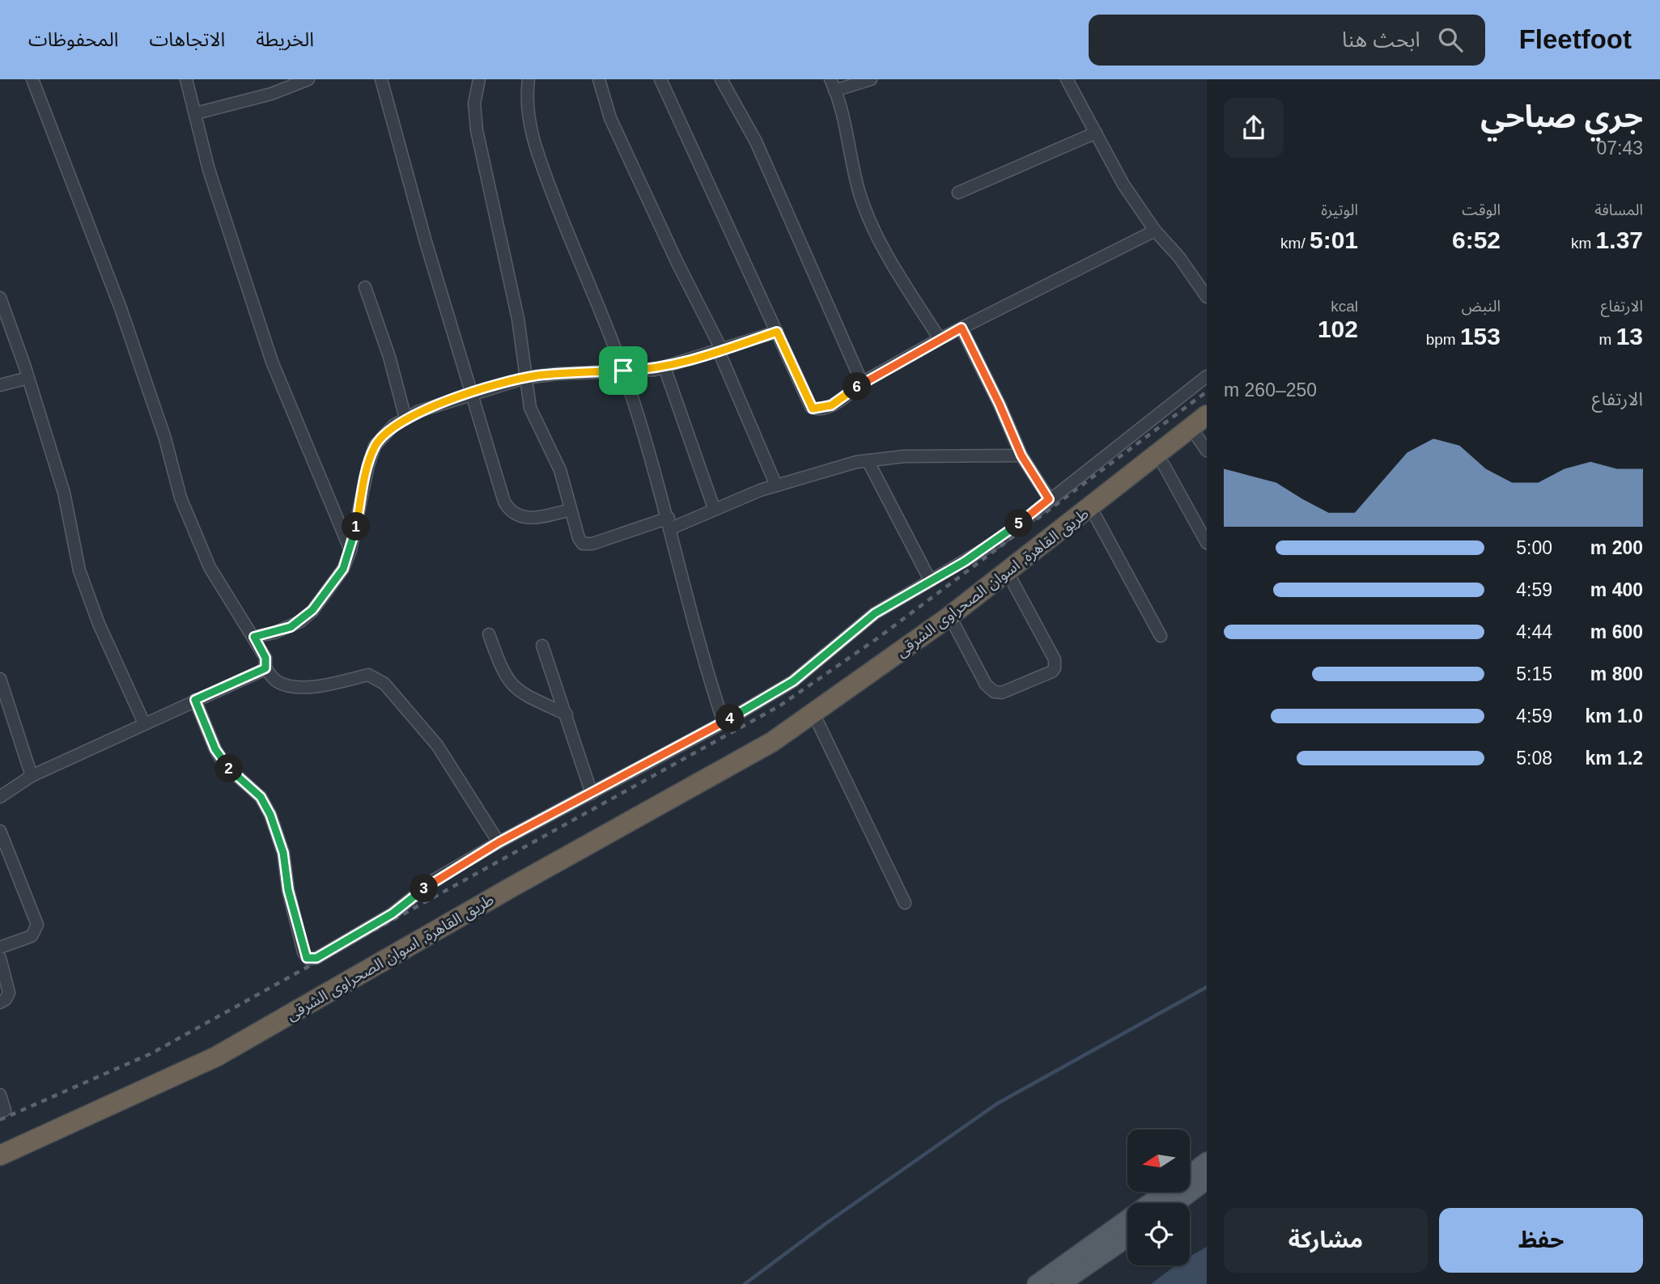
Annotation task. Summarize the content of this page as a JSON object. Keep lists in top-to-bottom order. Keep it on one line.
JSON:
{"streets":{"highway":["طريق القاهرة, اسوان الصحراوى الشرقى"]},"north":"left","page":{"header":"Fleetfoot","search":"ابحث هنا","nav":["الخريطة","الاتجاهات","المحفوظات"],"heading":["جري صباحي","07:43"],"stats":[["المسافة","1.37 km"],["الوقت","6:52"],["الوتيرة","5:01 /km"],["الارتفاع","13 m"],["النبض","153 bpm"],["kcal","102"]],"chart":["الارتفاع","250–260 m"],"pins":["6","5","1","4","2","3"],"list":[{"name":"200 m","note":"5:00"},{"name":"400 m","note":"4:59"},{"name":"600 m","note":"4:44"},{"name":"800 m","note":"5:15"},{"name":"1.0 km","note":"4:59"},{"name":"1.2 km","note":"5:08"}],"buttons":["حفظ","مشاركة"]}}
